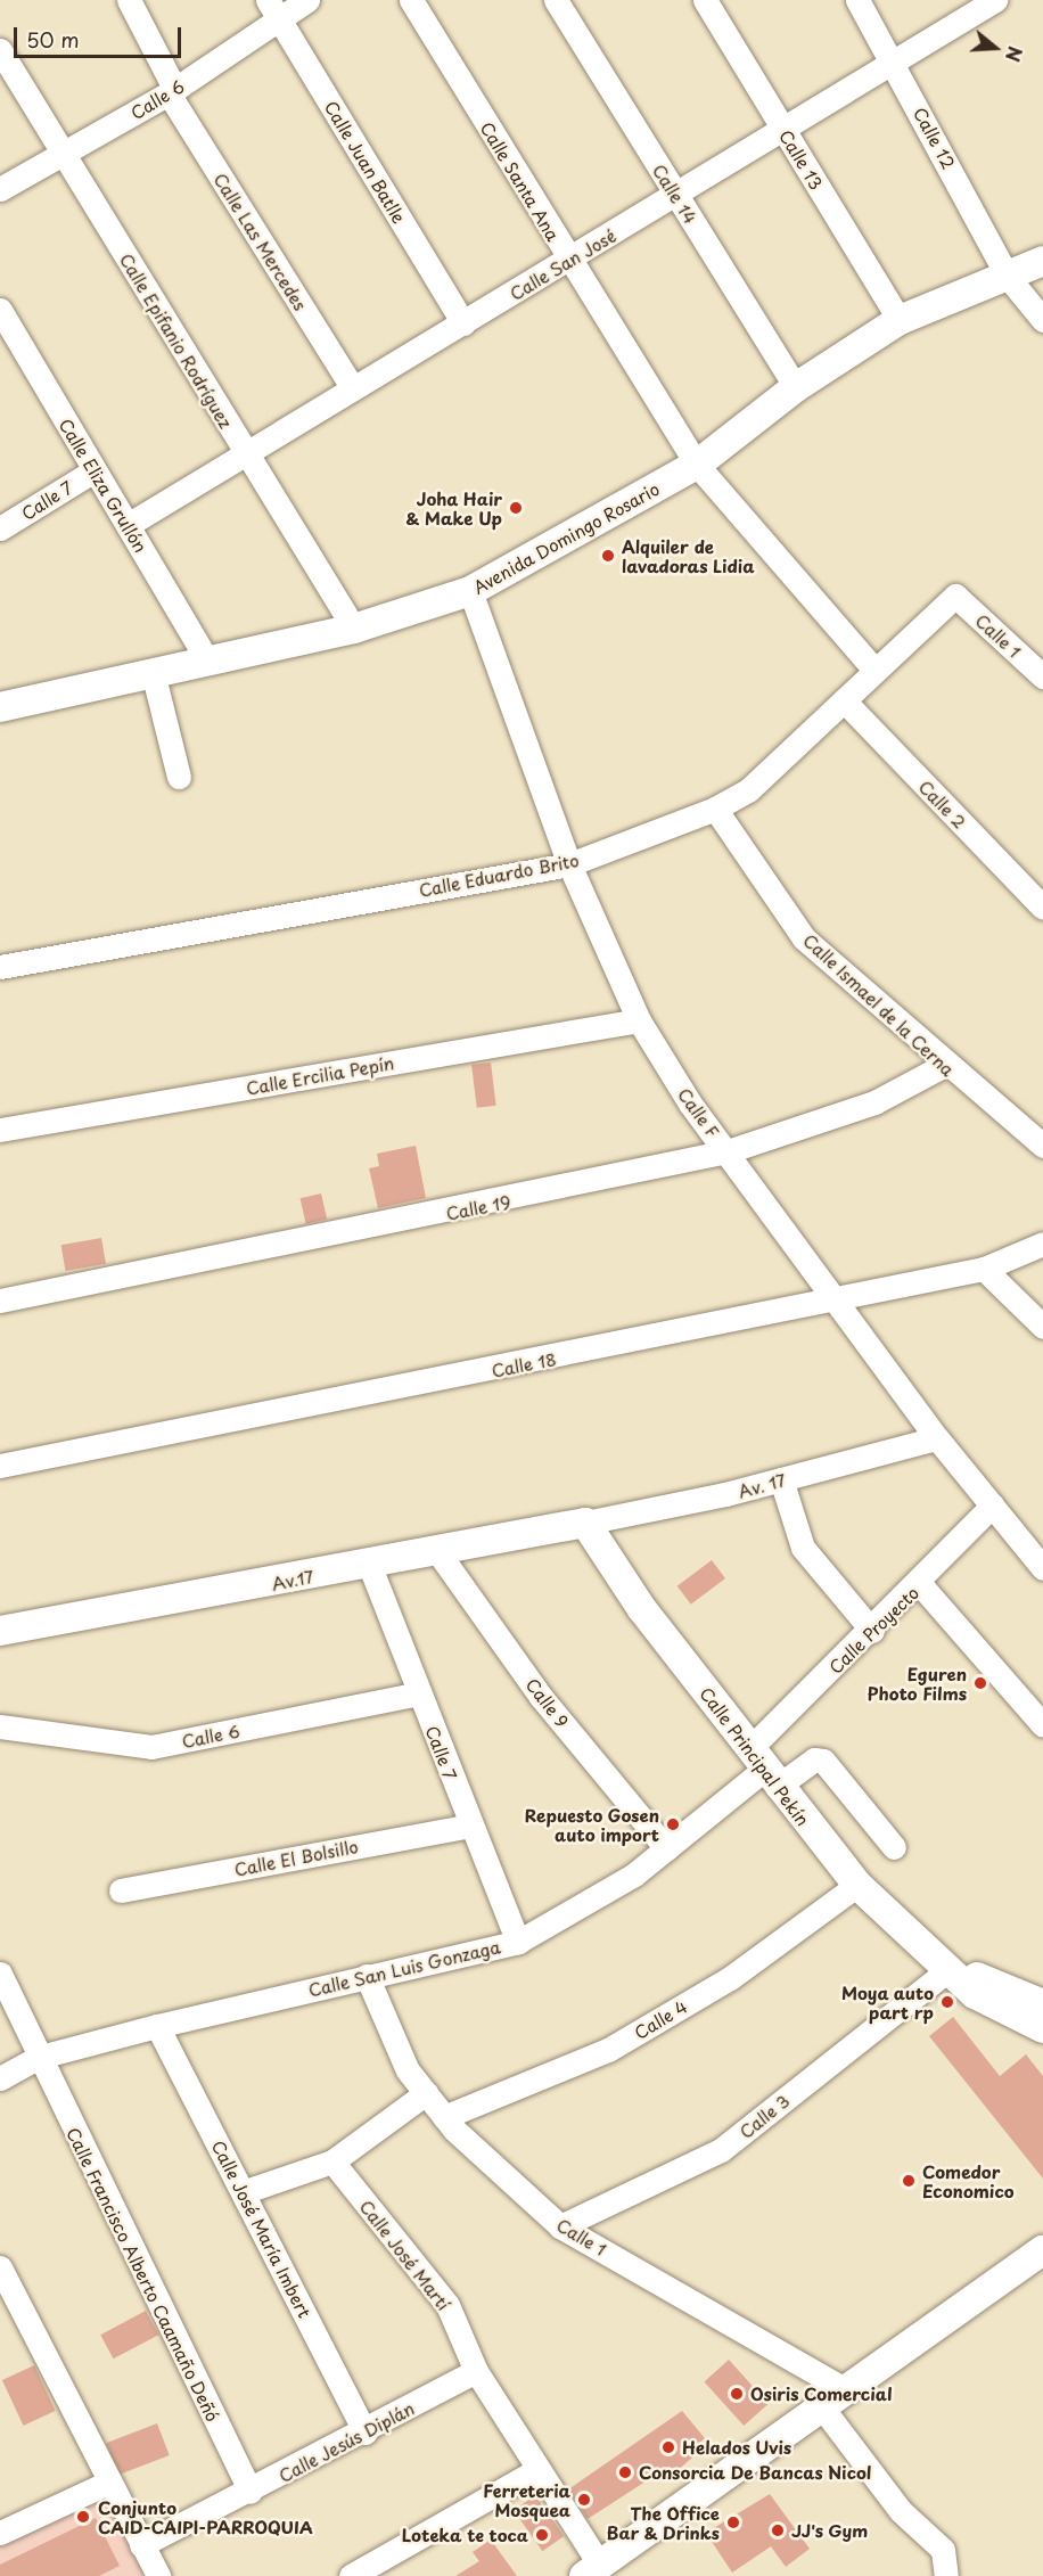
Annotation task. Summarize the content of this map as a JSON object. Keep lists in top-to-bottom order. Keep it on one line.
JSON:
{"streets":{"main road":["Avenida Domingo Rosario","Av.17","Calle Principal Pekín"],"street":["Calle 6","Calle 12","Calle 13","Calle Juan Batlle","Calle Santa Ana","Calle 14","Calle Las Mercedes","Calle San José","Calle Epifanio Rodríguez","Calle Eliza Grullón","Calle 7","Calle 1","Calle 2","Calle Eduardo Brito","Calle Ismael de la Cerna","Calle Ercilia Pepín","Calle F","Calle 19","Calle 18","Av. 17","Calle Proyecto","Calle 9","Calle El Bolsillo","Calle San Luis Gonzaga","Calle 4","Calle 3","Calle José María Imbert","Calle José Martí","Calle Francisco Alberto Caamaño Deñó","Calle Jesús Diplán"]},"crossings":[["Calle 6","Calle Juan Batlle"],["Calle 6","Calle Las Mercedes"],["Calle 6","Calle Epifanio Rodríguez"],["Calle 6","Calle 7"],["Calle 12","Calle San José"],["Calle 12","Avenida Domingo Rosario"],["Calle 13","Calle San José"],["Calle 13","Avenida Domingo Rosario"],["Calle Juan Batlle","Calle San José"],["Calle Santa Ana","Calle San José"],["Calle Santa Ana","Avenida Domingo Rosario"],["Calle Santa Ana","Calle Eduardo Brito"],["Calle 14","Calle San José"],["Calle 14","Avenida Domingo Rosario"],["Calle Las Mercedes","Calle San José"],["Calle San José","Calle Epifanio Rodríguez"],["Calle San José","Calle Eliza Grullón"],["Calle Epifanio Rodríguez","Avenida Domingo Rosario"],["Calle Eliza Grullón","Calle 7"],["Calle Eliza Grullón","Avenida Domingo Rosario"],["Calle 7","Av.17"],["Calle 7","Calle El Bolsillo"],["Calle 7","Calle San Luis Gonzaga"],["Avenida Domingo Rosario","Calle F"],["Calle 1","Calle Eduardo Brito"],["Calle 1","Calle San Luis Gonzaga"],["Calle 1","Calle 4"],["Calle 1","Calle 3"],["Calle 2","Calle Eduardo Brito"],["Calle Eduardo Brito","Calle Ismael de la Cerna"],["Calle Eduardo Brito","Calle F"],["Calle Ismael de la Cerna","Calle 19"],["Calle Ercilia Pepín","Calle F"],["Calle F","Calle 19"],["Calle F","Calle 18"],["Calle F","Av. 17"],["Calle F","Calle Proyecto"],["Av. 17","Av.17"],["Av. 17","Calle Principal Pekín"],["Av.17","Calle 9"],["Av.17","Calle Principal Pekín"],["Calle Proyecto","Calle Principal Pekín"],["Calle Proyecto","Calle San Luis Gonzaga"],["Calle 9","Calle San Luis Gonzaga"],["Calle Principal Pekín","Calle San Luis Gonzaga"],["Calle Principal Pekín","Calle 4"],["Calle Principal Pekín","Calle 3"],["Calle San Luis Gonzaga","Calle José María Imbert"],["Calle San Luis Gonzaga","Calle Francisco Alberto Caamaño Deñó"],["Calle José María Imbert","Calle Jesús Diplán"],["Calle José Martí","Calle Jesús Diplán"],["Calle Francisco Alberto Caamaño Deñó","Calle Jesús Diplán"]],"places":["Joha Hair & Make Up","Alquiler de lavadoras Lidia","Eguren Photo Films","Repuesto Gosen auto import","Moya auto part rp","Comedor Economico","Osiris Comercial","Helados Uvis","Consorcia De Bancas Nicol","Ferreteria Mosquea","Conjunto CAID-CAIPI-PARROQUIA","The Office Bar & Drinks","JJ's Gym","Loteka te toca"],"scale_bar":"50 m","north":"right"}
